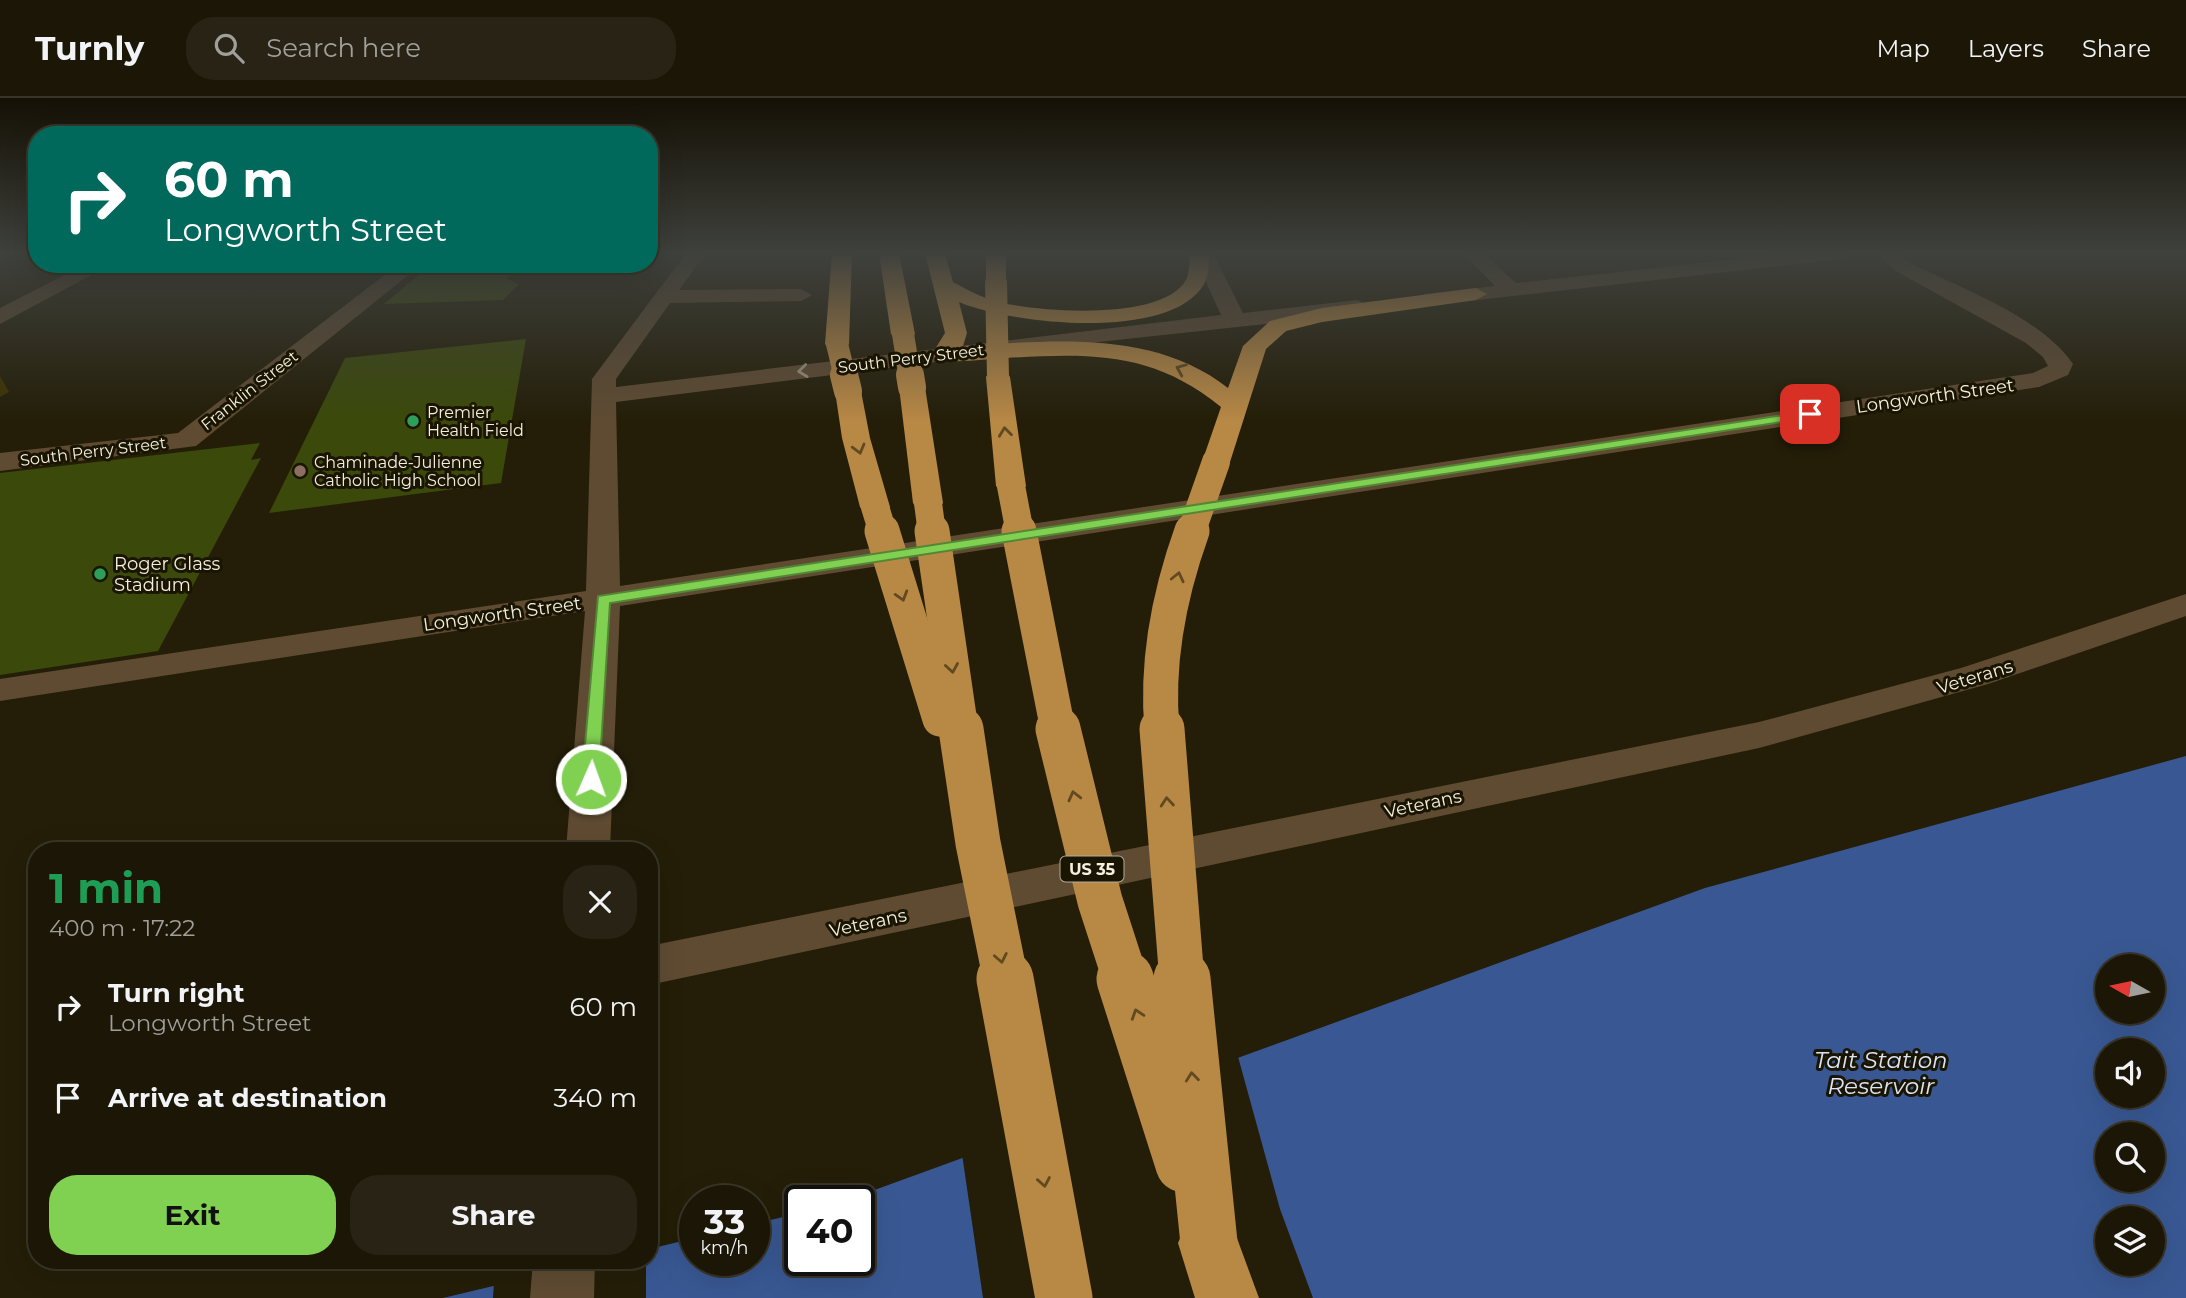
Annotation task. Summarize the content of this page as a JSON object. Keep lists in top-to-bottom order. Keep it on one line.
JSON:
{"streets":{"highway":["US 35"],"street":["South Perry Street","Franklin Street","Longworth Street","Veterans"]},"crossings":[["South Perry Street","Franklin Street"]],"one_way":["South Perry Street"],"water":["Tait Station Reservoir"],"places":["Premier Health Field","Chaminade-Julienne Catholic High School","Roger Glass Stadium"],"north":"left","page":{"header":"Turnly","search":"Search here","nav":["Map","Layers","Share"],"turn":["60 m","Longworth Street"],"heading":["1 min","400 m · 17:22"],"list":[{"name":"Turn right","note":"Longworth Street","value":"60 m"},{"name":"Arrive at destination","value":"340 m"}],"buttons":["Exit","Share"],"speed":"33 km/h","limit":"40"}}
